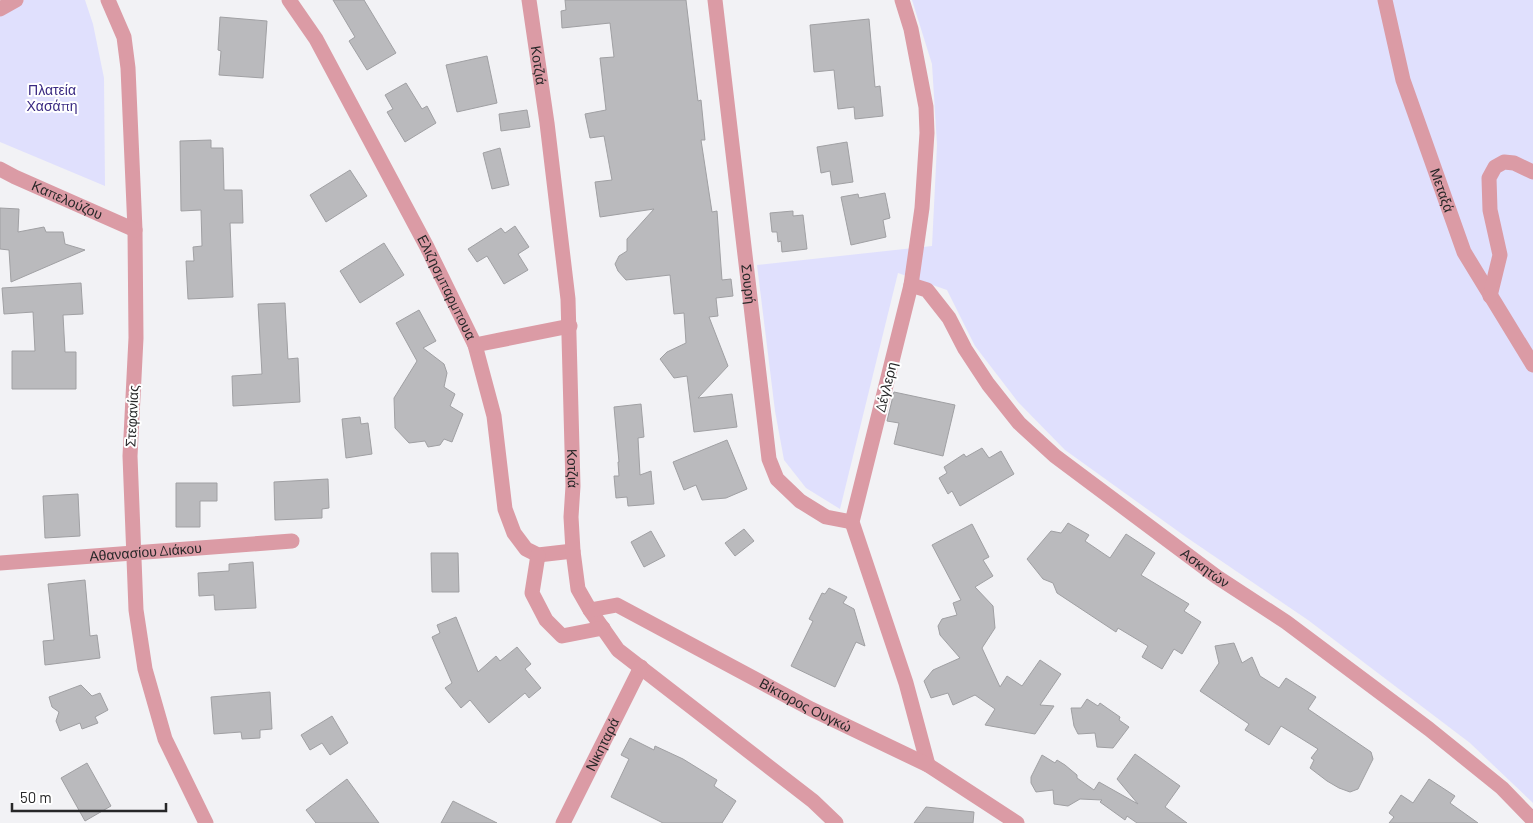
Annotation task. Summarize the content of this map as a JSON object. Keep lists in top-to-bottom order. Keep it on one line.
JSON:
{"streets":{"street":["Κοτζιά","Μεταξά","Καπελούζου","Σουρή","Ελιζησμπαρμπουα","Δέγλερη","Στεφανίας","Αθανασίου Διάκου","Ασκητών","Βίκτορος Ουγκώ","Νικηταρά"]},"crossings":[["Κοτζιά","Βίκτορος Ουγκώ"],["Κοτζιά","Νικηταρά"],["Καπελούζου","Στεφανίας"],["Σουρή","Δέγλερη"],["Δέγλερη","Ασκητών"],["Στεφανίας","Αθανασίου Διάκου"]],"parks":["Πλατεία Χασάπη"],"scale_bar":"50 m"}
